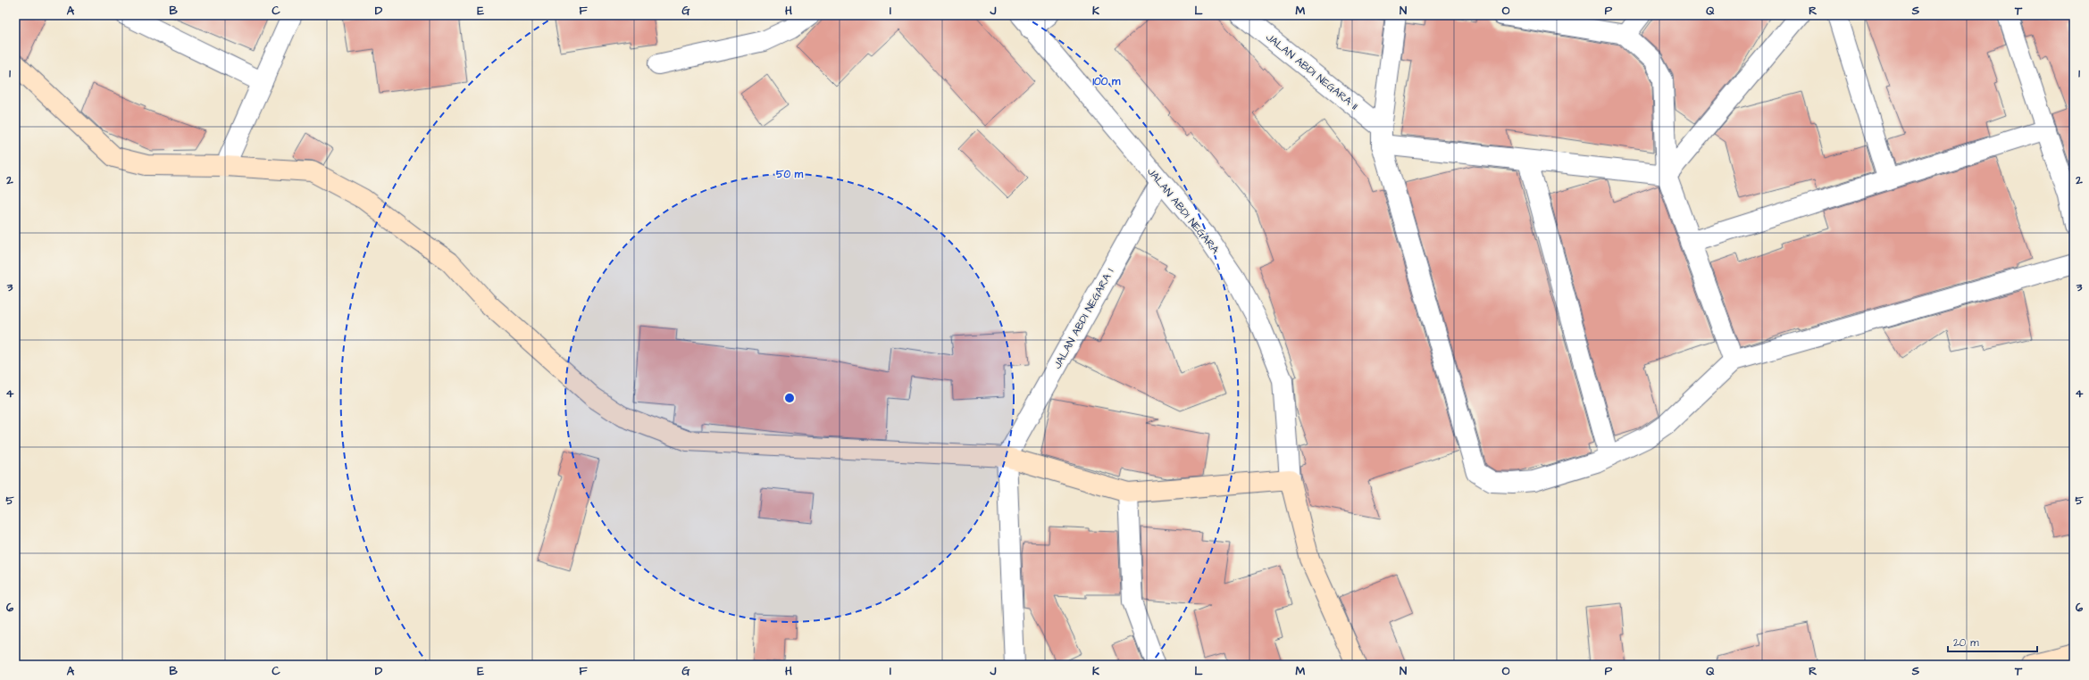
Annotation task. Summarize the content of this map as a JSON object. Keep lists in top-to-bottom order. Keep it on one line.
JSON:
{"streets":{"street":["JALAN ABDI NEGARA II","JALAN ABDI NEGARA","JALAN ABDI NEGARA 1"]},"crossings":[["JALAN ABDI NEGARA","JALAN ABDI NEGARA 1"]],"scale_bar":"20 m","grid":{"columns":["A","B","C","D","E","F","G","H","I","J","K","L","M","N","O","P","Q","R","S","T"],"rows":["1","2","3","4","5","6"]},"rings":["100 m","50 m"]}
